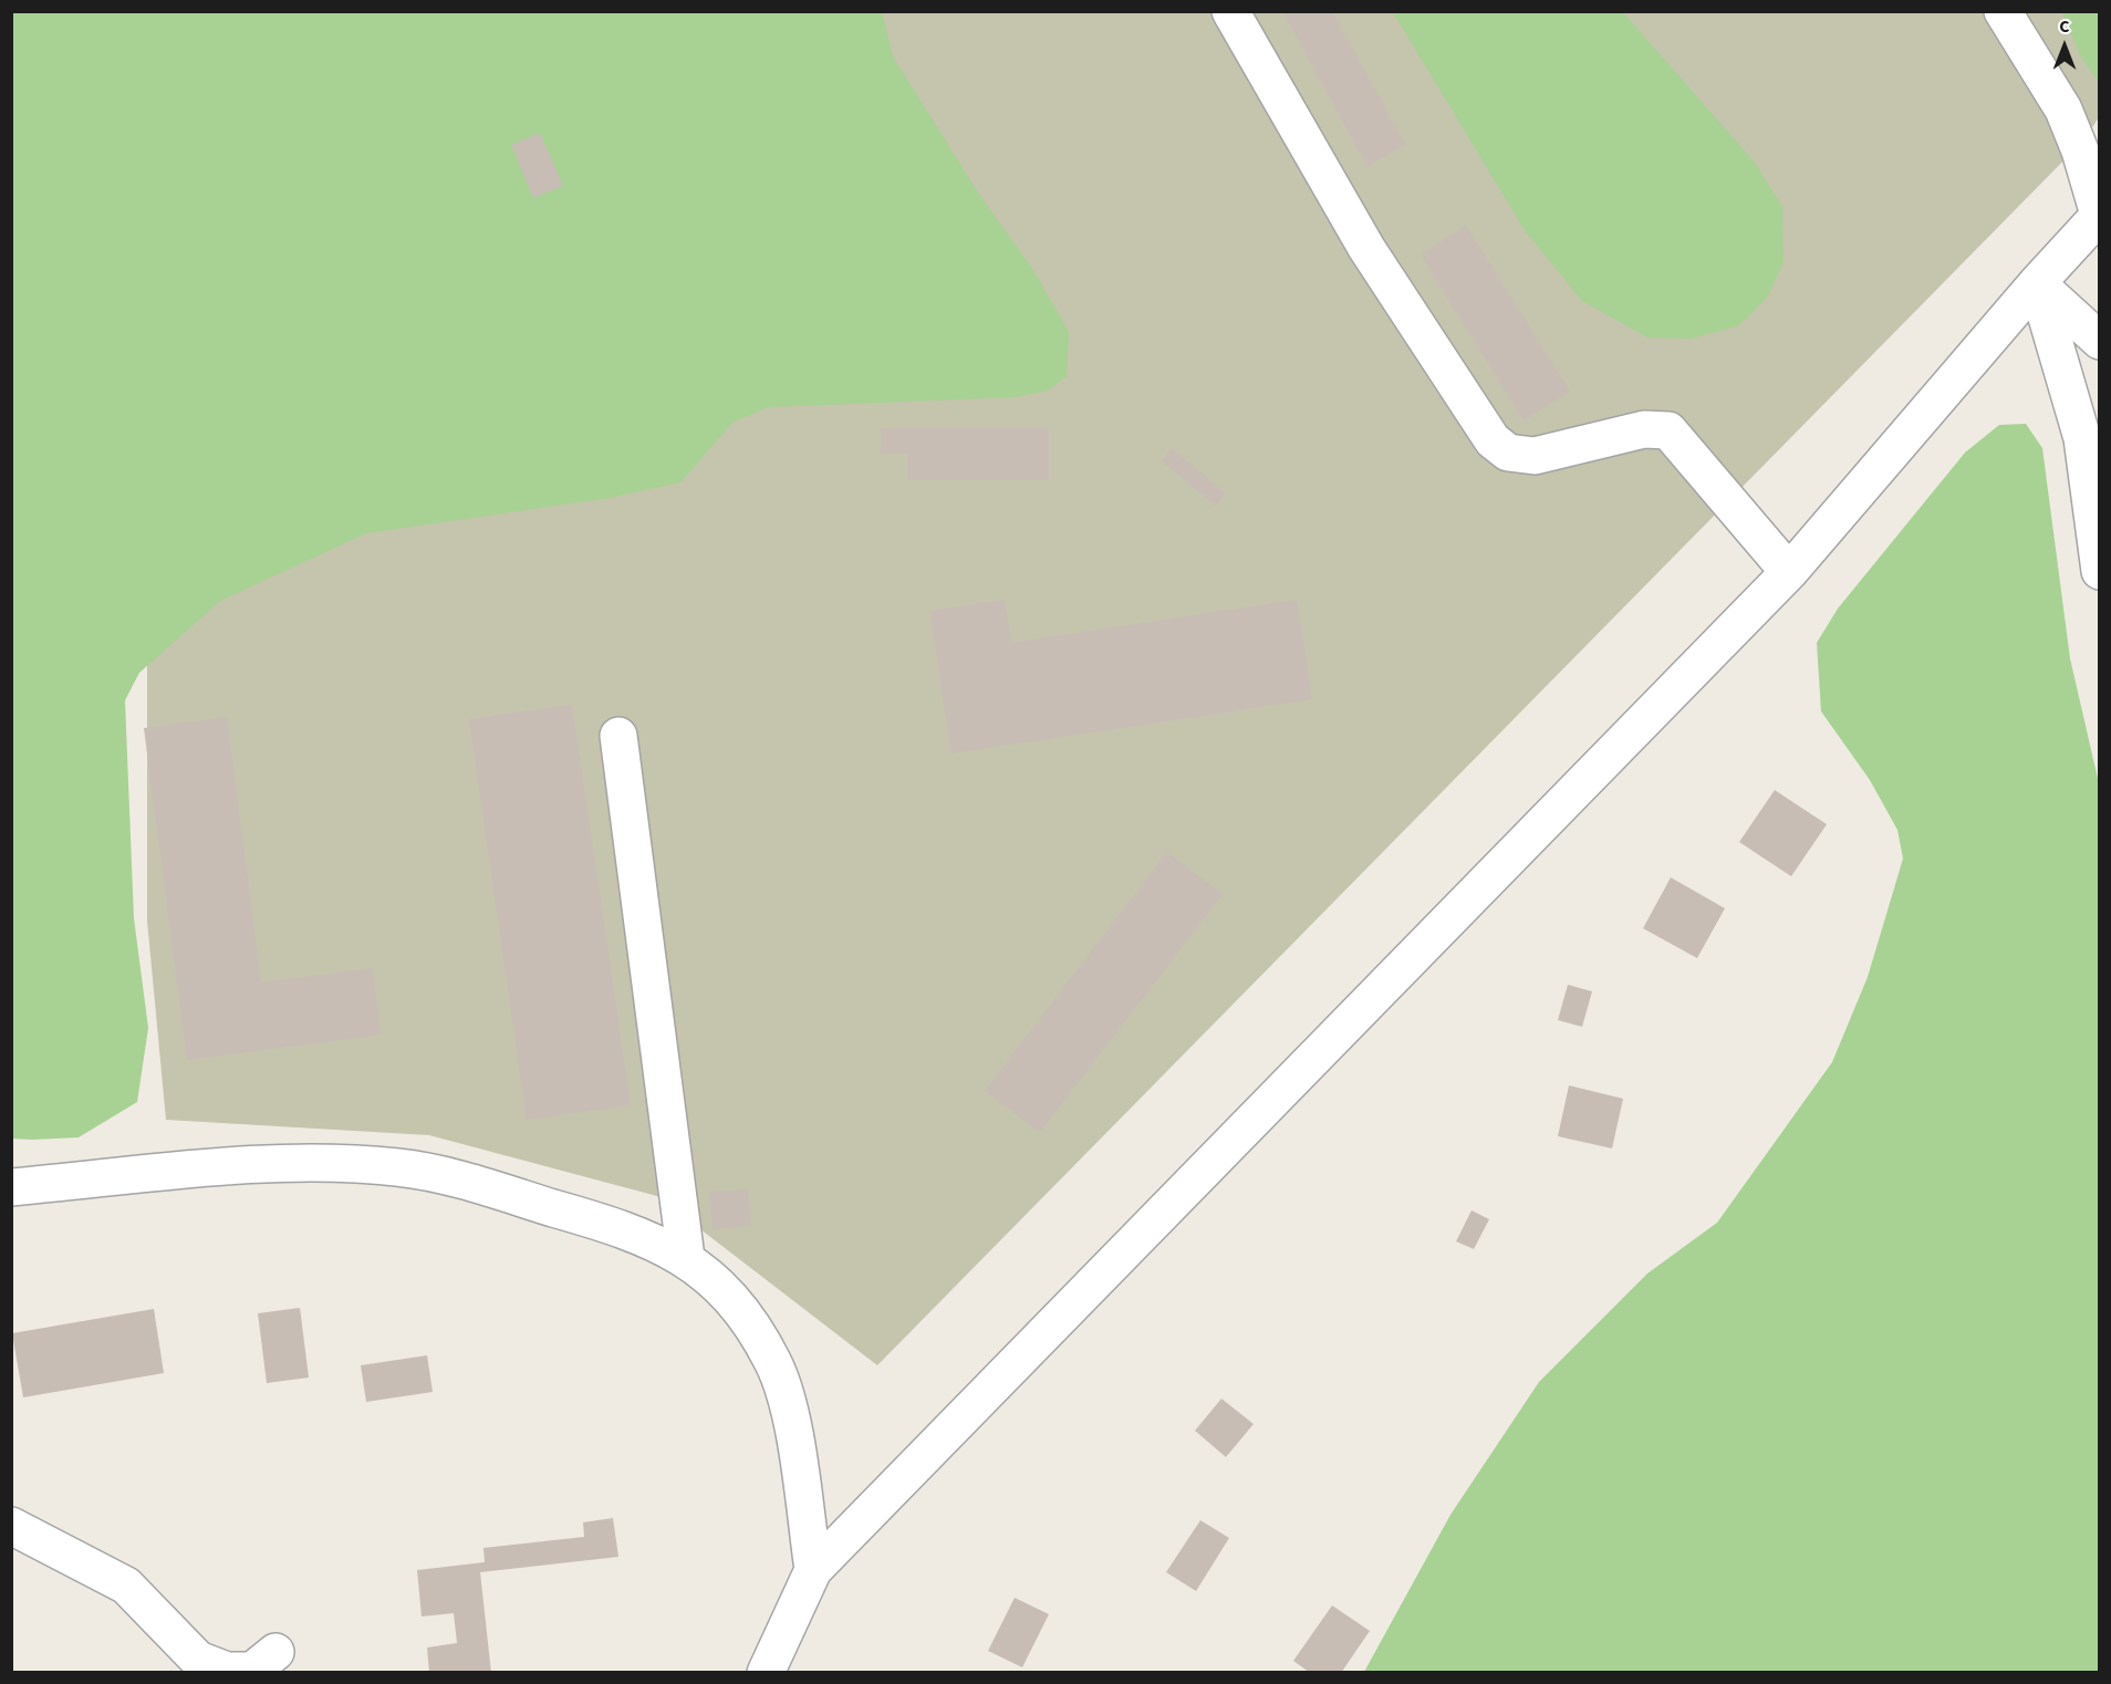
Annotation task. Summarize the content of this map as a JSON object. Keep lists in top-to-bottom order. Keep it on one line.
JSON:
{"north":"top"}
